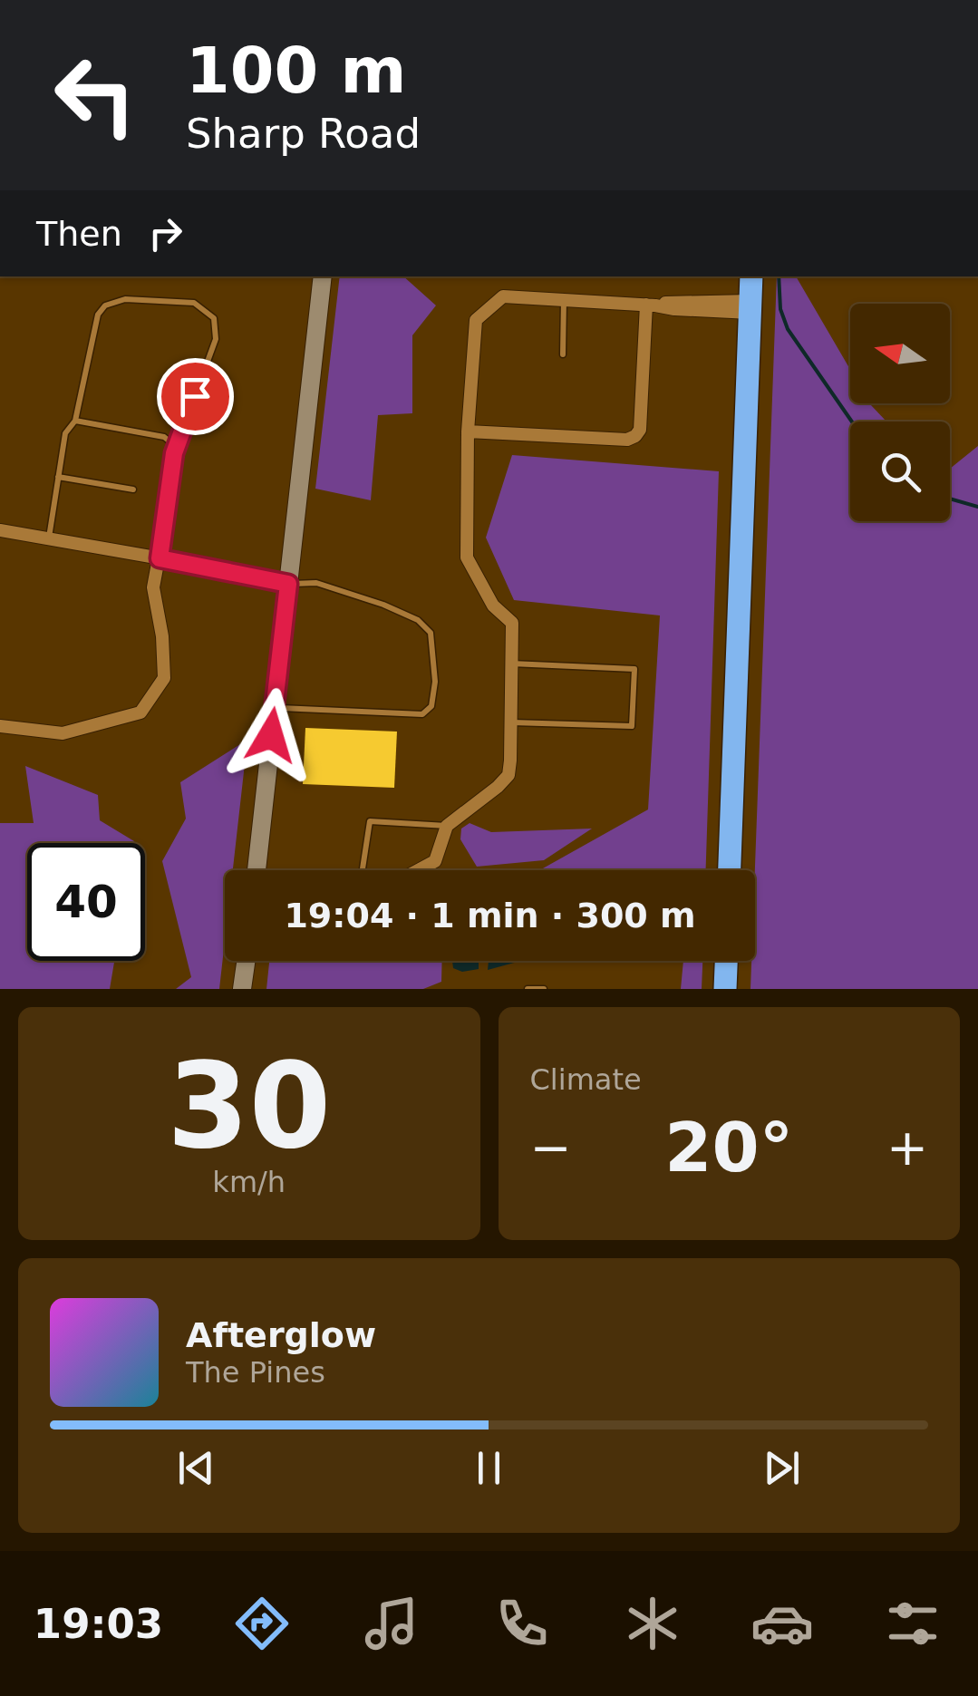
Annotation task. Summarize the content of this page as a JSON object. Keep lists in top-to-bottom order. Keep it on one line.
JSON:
{"north":"left","page":{"turn":["100 m","Sharp Road"],"then":"Then","limit":"40","trip":"19:04 · 1 min · 300 m","tile":[["30","km/h"],"Climate"],"heat":["−","20°","+"],"song":["Afterglow","The Pines"],"tabs":"19:03"}}
